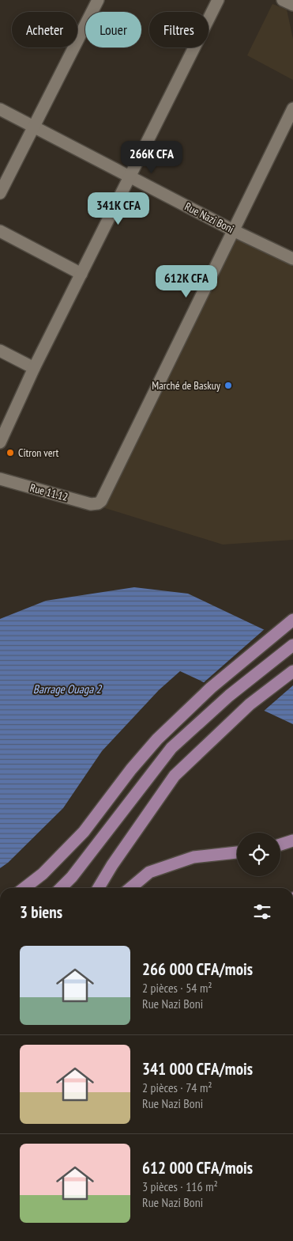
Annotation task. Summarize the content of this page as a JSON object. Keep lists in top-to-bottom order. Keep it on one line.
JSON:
{"streets":{"street":["Rue Nazi Boni","Rue 11.12"]},"crossings":[["Rue Nazi Boni","Rue 11.12"]],"water":["Barrage Ouaga 2"],"places":["Marché de Baskuy","Citron vert"],"page":{"chip":["Acheter","Louer","Filtres"],"price":["266K CFA","341K CFA","612K CFA"],"heading":"3 biens","list":[{"name":"266 000 CFA/mois","note":"2 pièces · 54 m² · Rue Nazi Boni"},{"name":"341 000 CFA/mois","note":"2 pièces · 74 m² · Rue Nazi Boni"},{"name":"612 000 CFA/mois","note":"3 pièces · 116 m² · Rue Nazi Boni"}]}}
